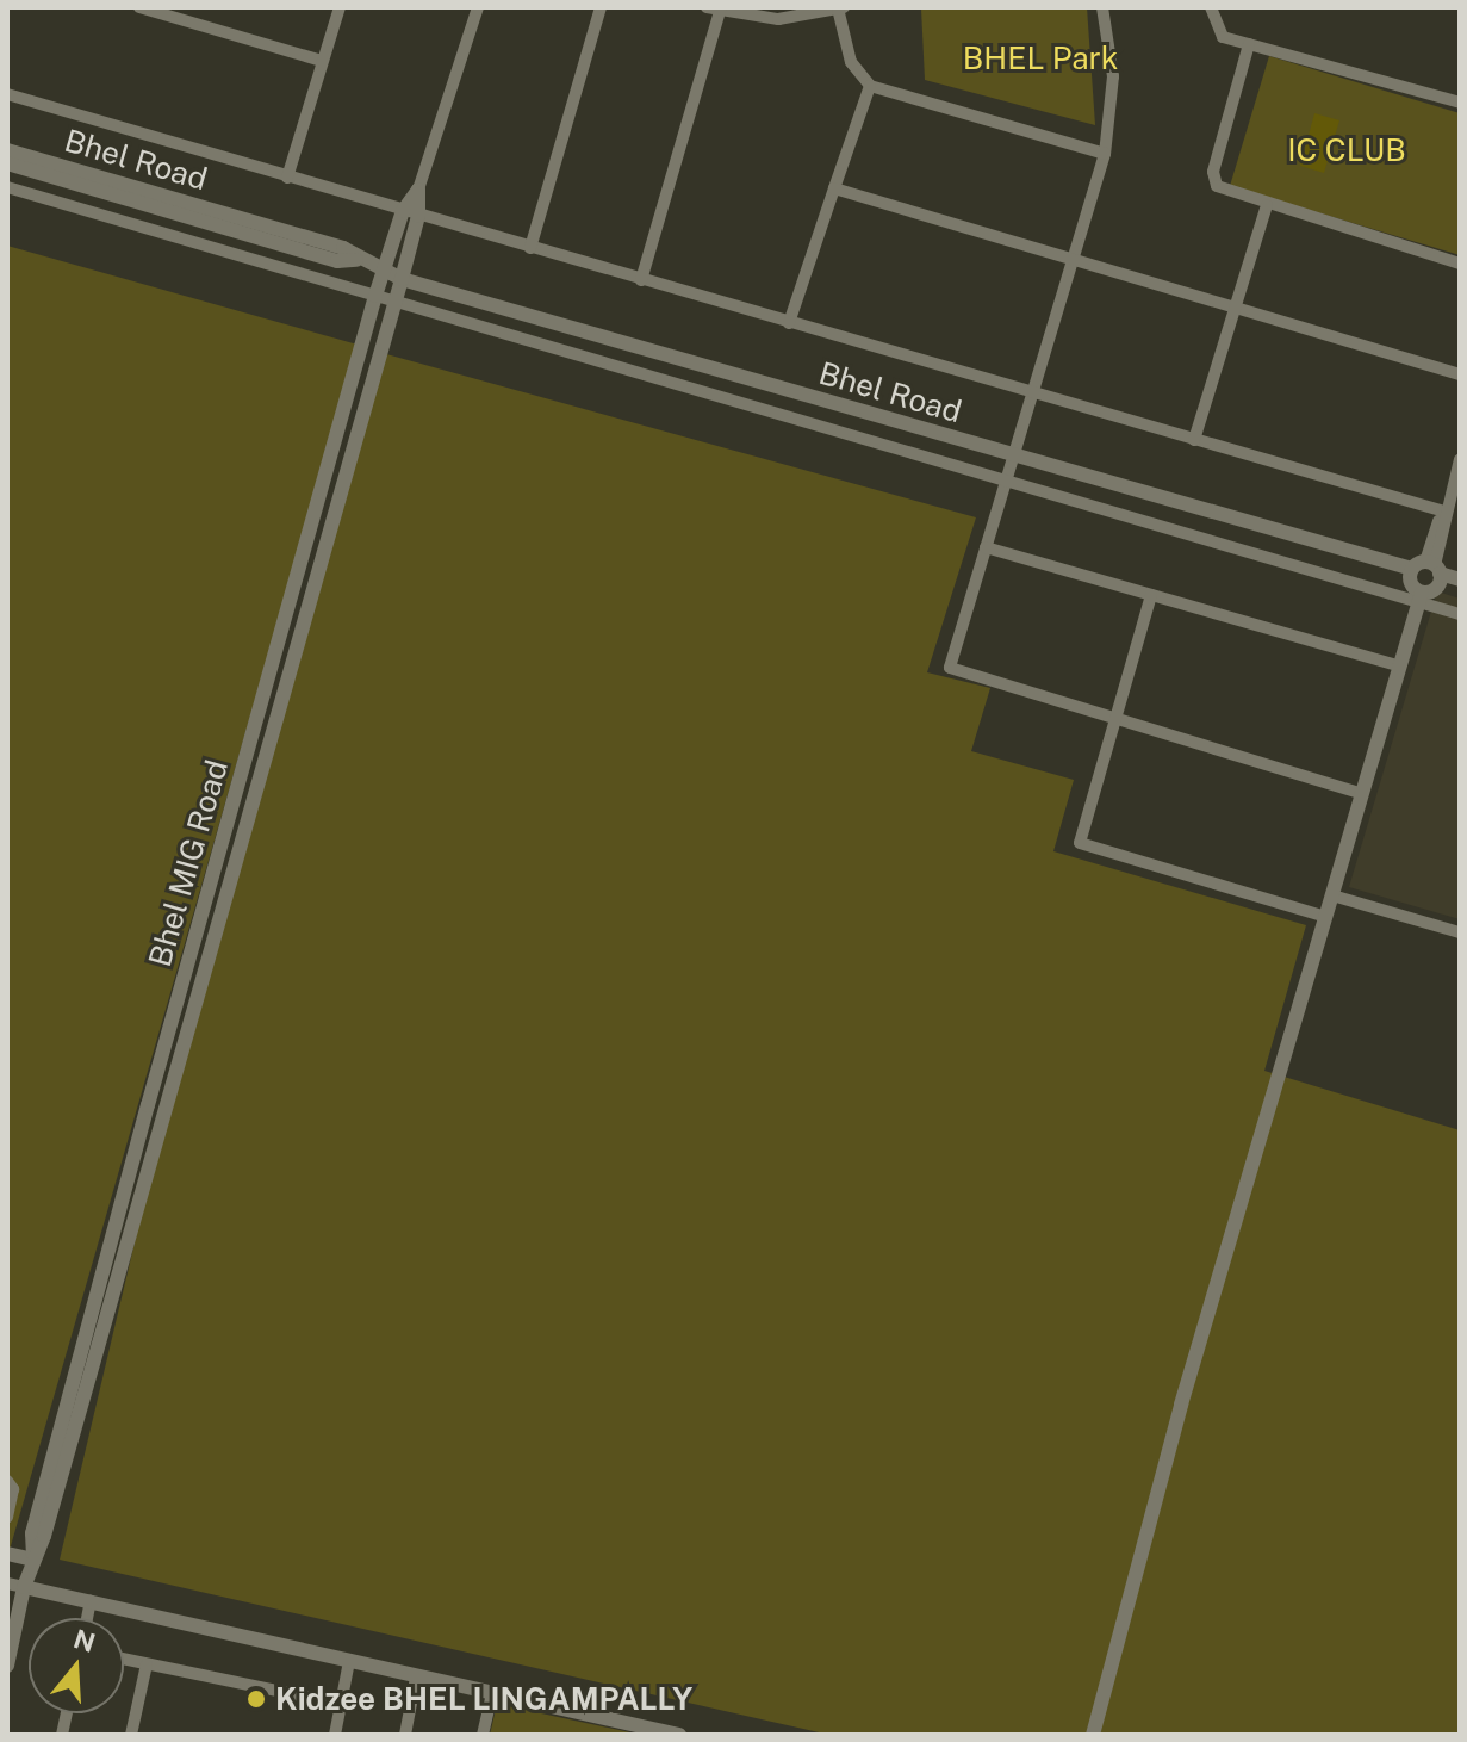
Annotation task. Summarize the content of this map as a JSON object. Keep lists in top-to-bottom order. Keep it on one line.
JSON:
{"streets":{"street":["Bhel Road","Bhel MIG Road"]},"crossings":[["Bhel Road","Bhel MIG Road"]],"parks":["BHEL Park","IC CLUB"],"places":["Kidzee BHEL LINGAMPALLY"],"north":"top"}
